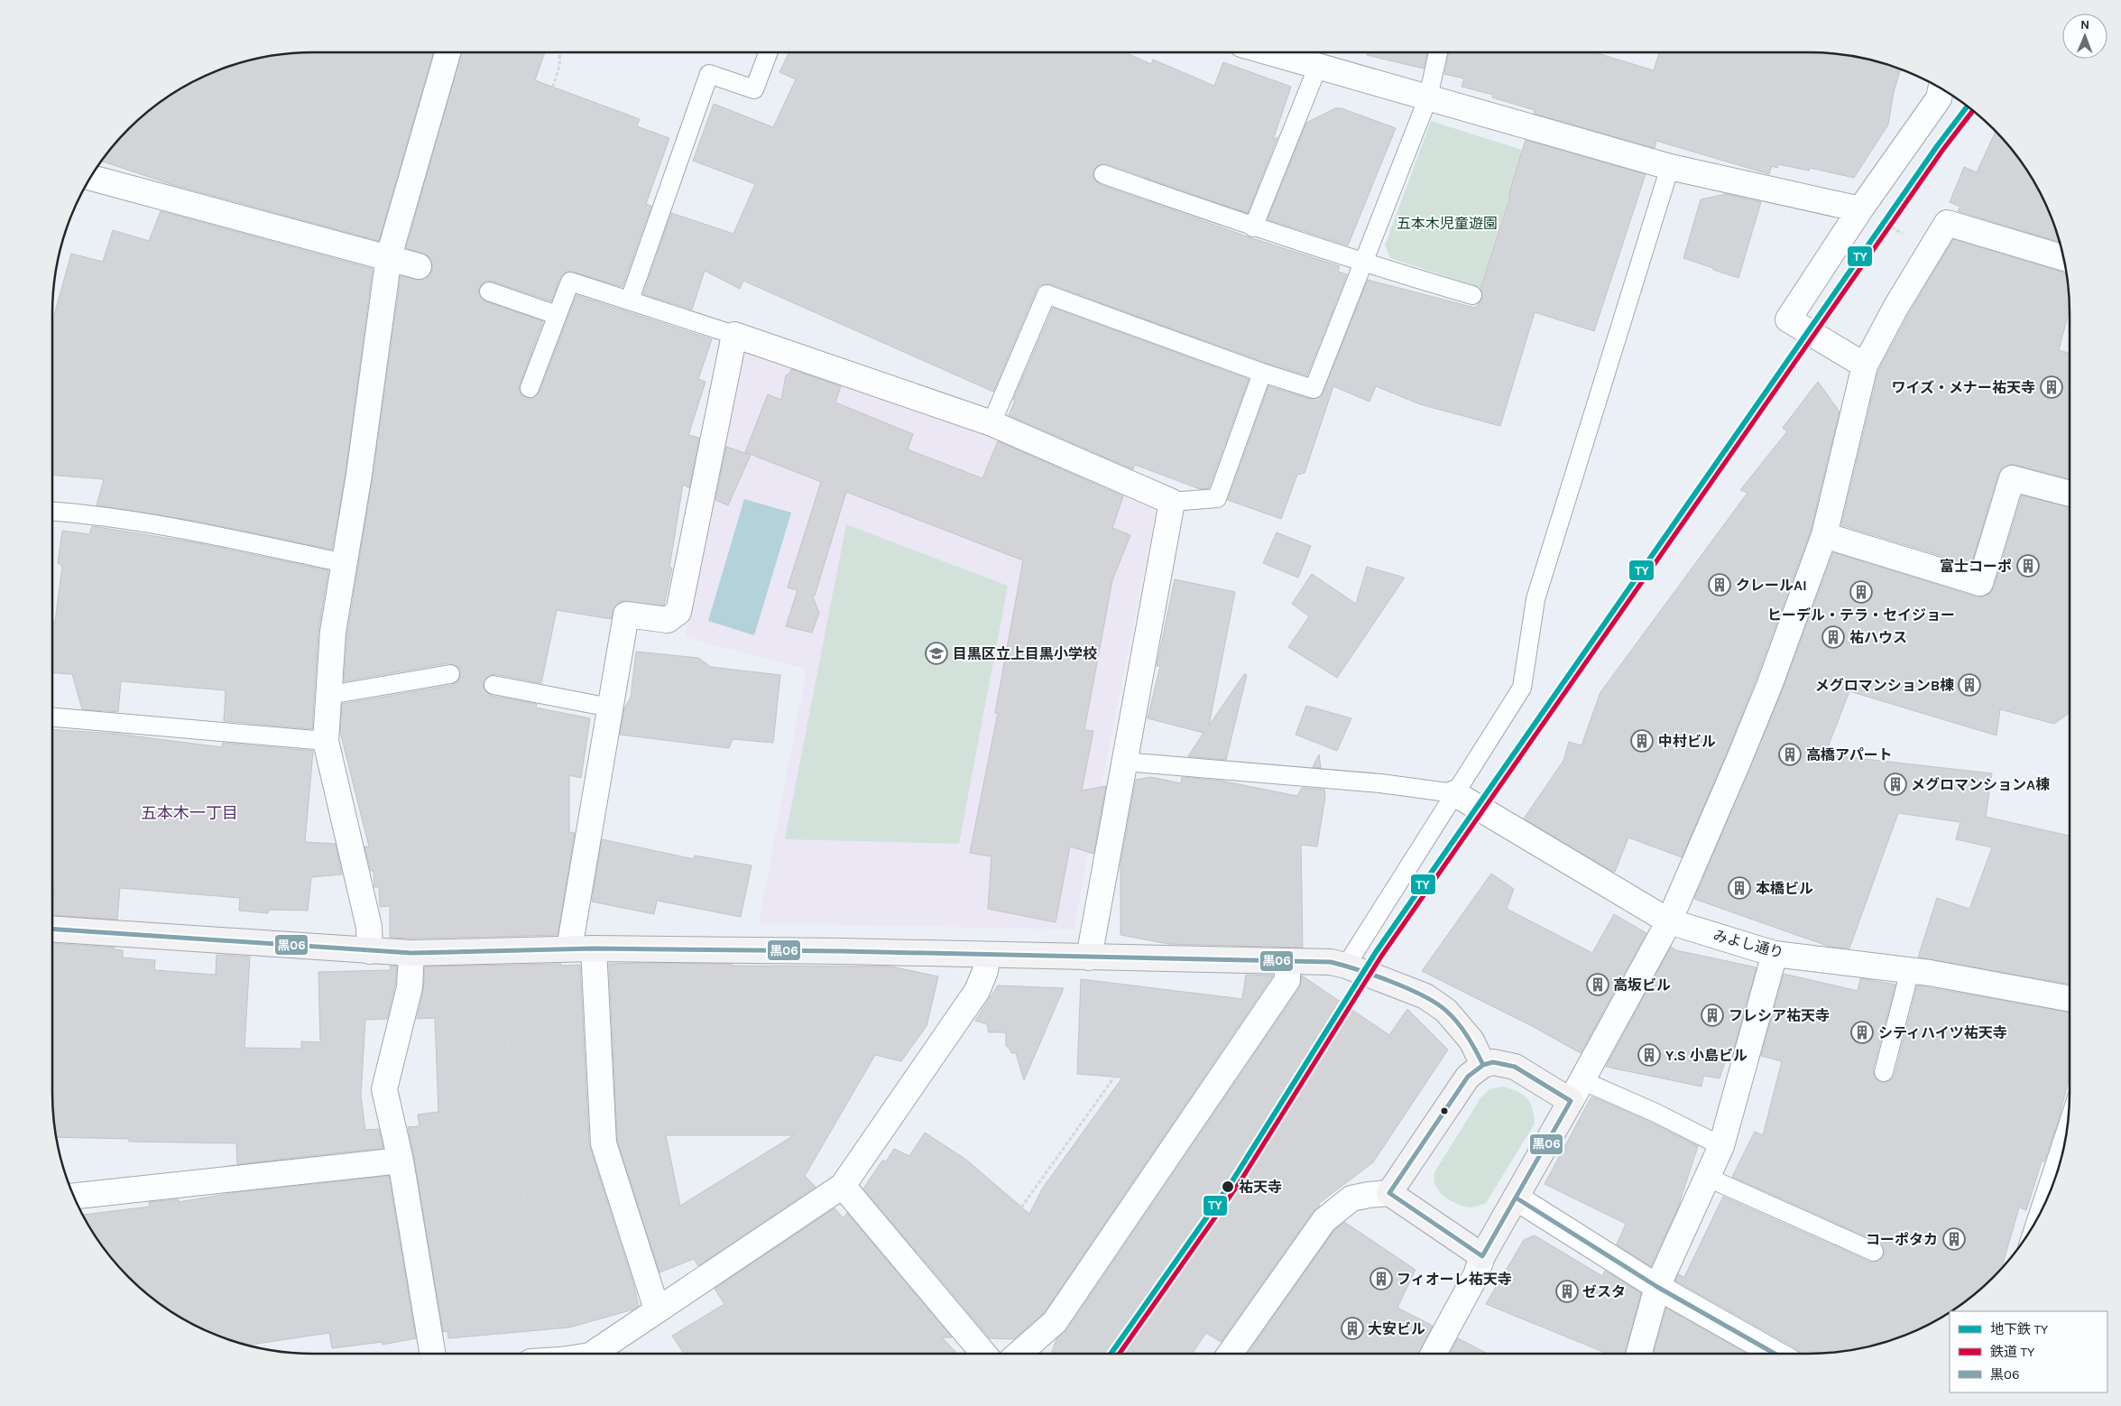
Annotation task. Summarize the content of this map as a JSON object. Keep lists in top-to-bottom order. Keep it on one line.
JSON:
{"streets":{"street":["みよし通り"]},"districts":["五本木一丁目"],"parks":["五本木児童遊園"],"places":{"building":["ワイズ・メナー祐天寺","富士コーポ","クレールAI","ヒーデル・テラ・セイジョー","祐ハウス","メグロマンションB棟","中村ビル","高橋アパート","メグロマンションA棟","本橋ビル","高坂ビル","フレシア祐天寺","シティハイツ祐天寺","Y.S 小島ビル","コーポタカ","フィオーレ祐天寺","ゼスタ","大安ビル"],"school or university":["目黒区立上目黒小学校"],"other":["祐天寺"]},"lines":["metro line TY","rail line TY","transit line 黒06"],"legend":["地下鉄 TY","鉄道 TY","黒06"],"north":"top"}
